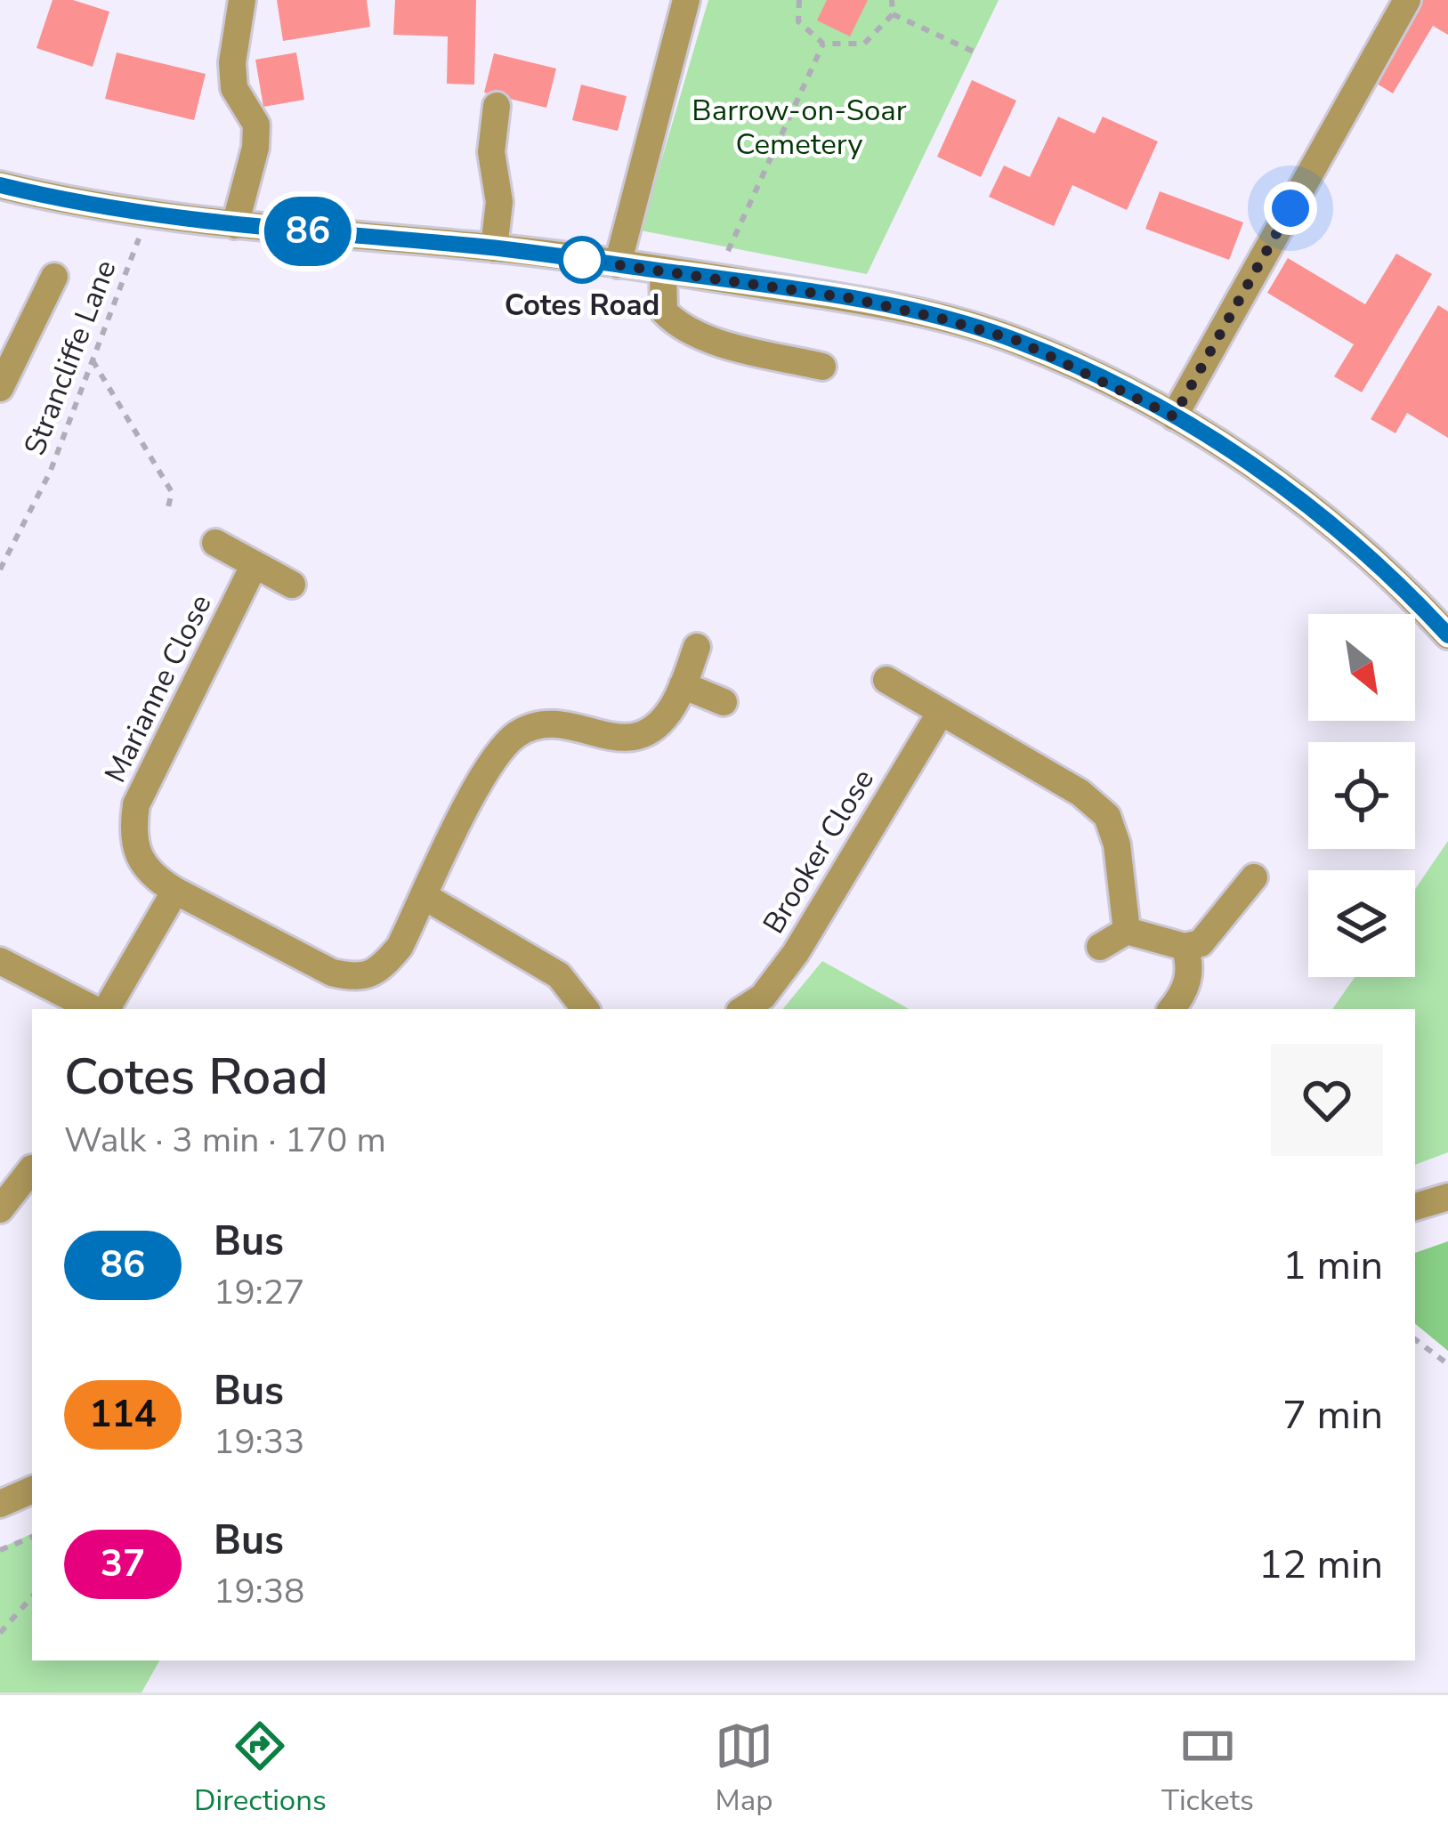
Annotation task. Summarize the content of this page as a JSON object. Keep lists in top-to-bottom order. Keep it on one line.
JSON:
{"streets":{"street":["Marianne Close","Brooker Close"],"path":["Strancliffe Lane"]},"parks":["Barrow-on-Soar Cemetery"],"places":["Cotes Road"],"lines":["bus line 86"],"north":"bottom right","page":{"on_map":"86","heading":["Cotes Road","Walk · 3 min · 170 m"],"list":[{"mark":"86","name":"Bus","note":"19:27","value":"1 min"},{"mark":"114","name":"Bus","note":"19:33","value":"7 min"},{"mark":"37","name":"Bus","note":"19:38","value":"12 min"}],"tabs":["Directions","Map","Tickets"]}}
